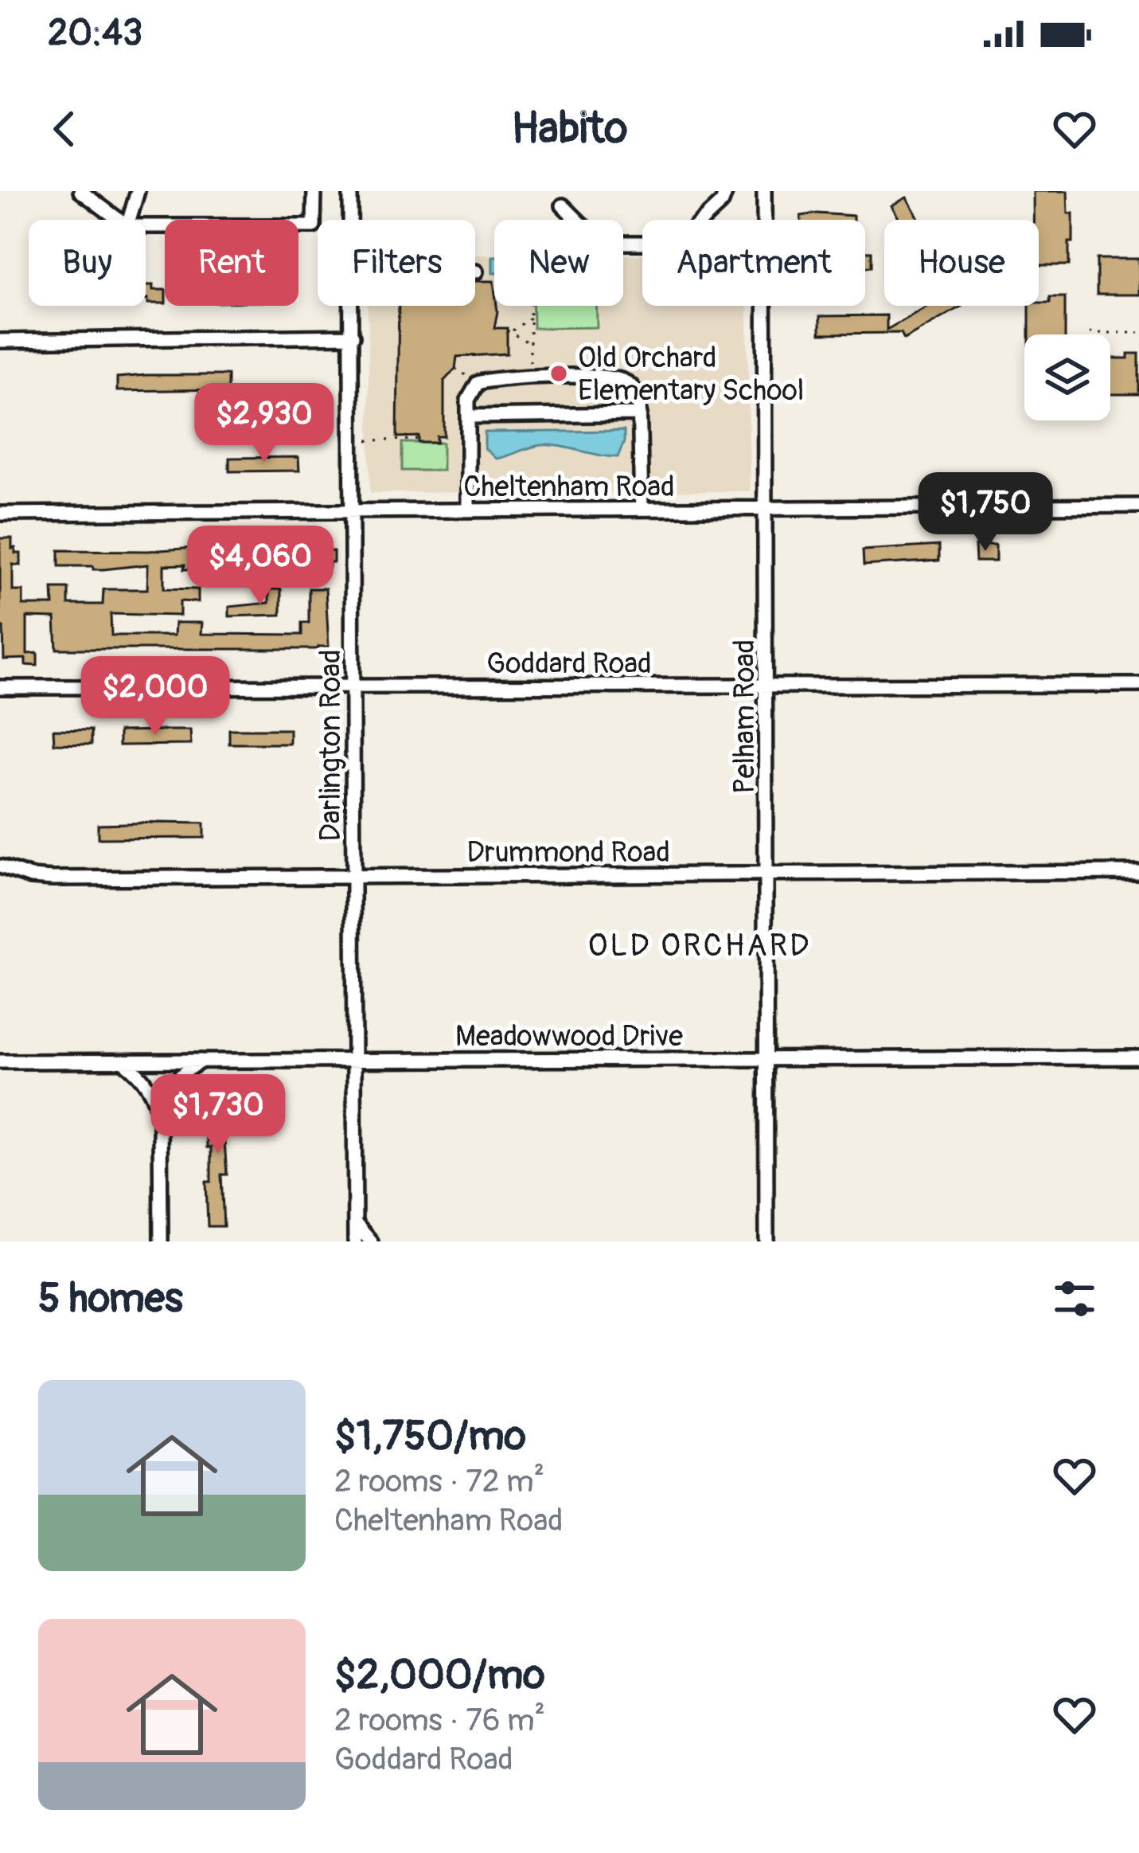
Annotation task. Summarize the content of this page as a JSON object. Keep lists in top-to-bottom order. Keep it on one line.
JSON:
{"streets":{"street":["Cheltenham Road","Goddard Road","Pelham Road","Darlington Road","Drummond Road","Meadowwood Drive"]},"crossings":[["Cheltenham Road","Pelham Road"],["Cheltenham Road","Darlington Road"],["Goddard Road","Pelham Road"],["Goddard Road","Darlington Road"],["Pelham Road","Drummond Road"],["Pelham Road","Meadowwood Drive"],["Darlington Road","Drummond Road"],["Darlington Road","Meadowwood Drive"]],"districts":["OLD ORCHARD"],"places":["Old Orchard Elementary School"],"page":{"status":"20:43","header":"Habito","chip":["Buy","Rent","Filters","New","Apartment","House"],"price":["$2,930","$1,750","$4,060","$2,000","$1,730"],"heading":"5 homes","list":[{"name":"$1,750/mo","note":"2 rooms · 72 m² · Cheltenham Road"},{"name":"$2,000/mo","note":"2 rooms · 76 m² · Goddard Road"}]}}
